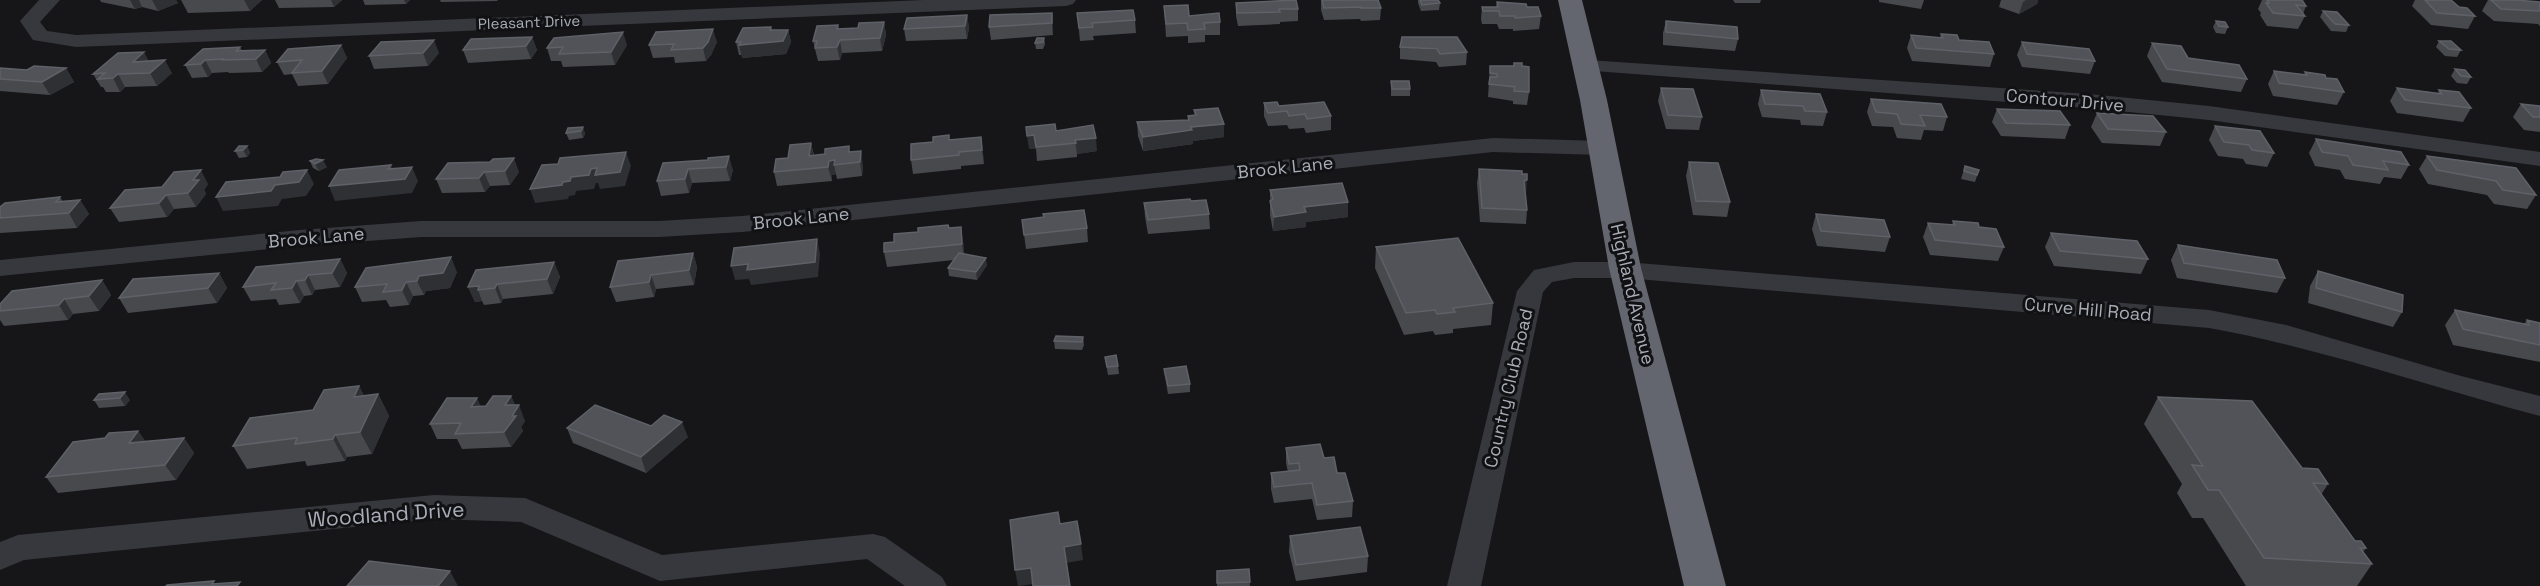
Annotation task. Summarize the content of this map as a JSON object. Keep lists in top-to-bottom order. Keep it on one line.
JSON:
{"streets":{"highway":["Highland Avenue"],"street":["Pleasant Drive","Contour Drive","Brook Lane","Curve Hill Road","Country Club Road","Woodland Drive"]},"crossings":[["Contour Drive","Highland Avenue"],["Brook Lane","Highland Avenue"],["Highland Avenue","Curve Hill Road"],["Highland Avenue","Country Club Road"],["Curve Hill Road","Country Club Road"]]}
